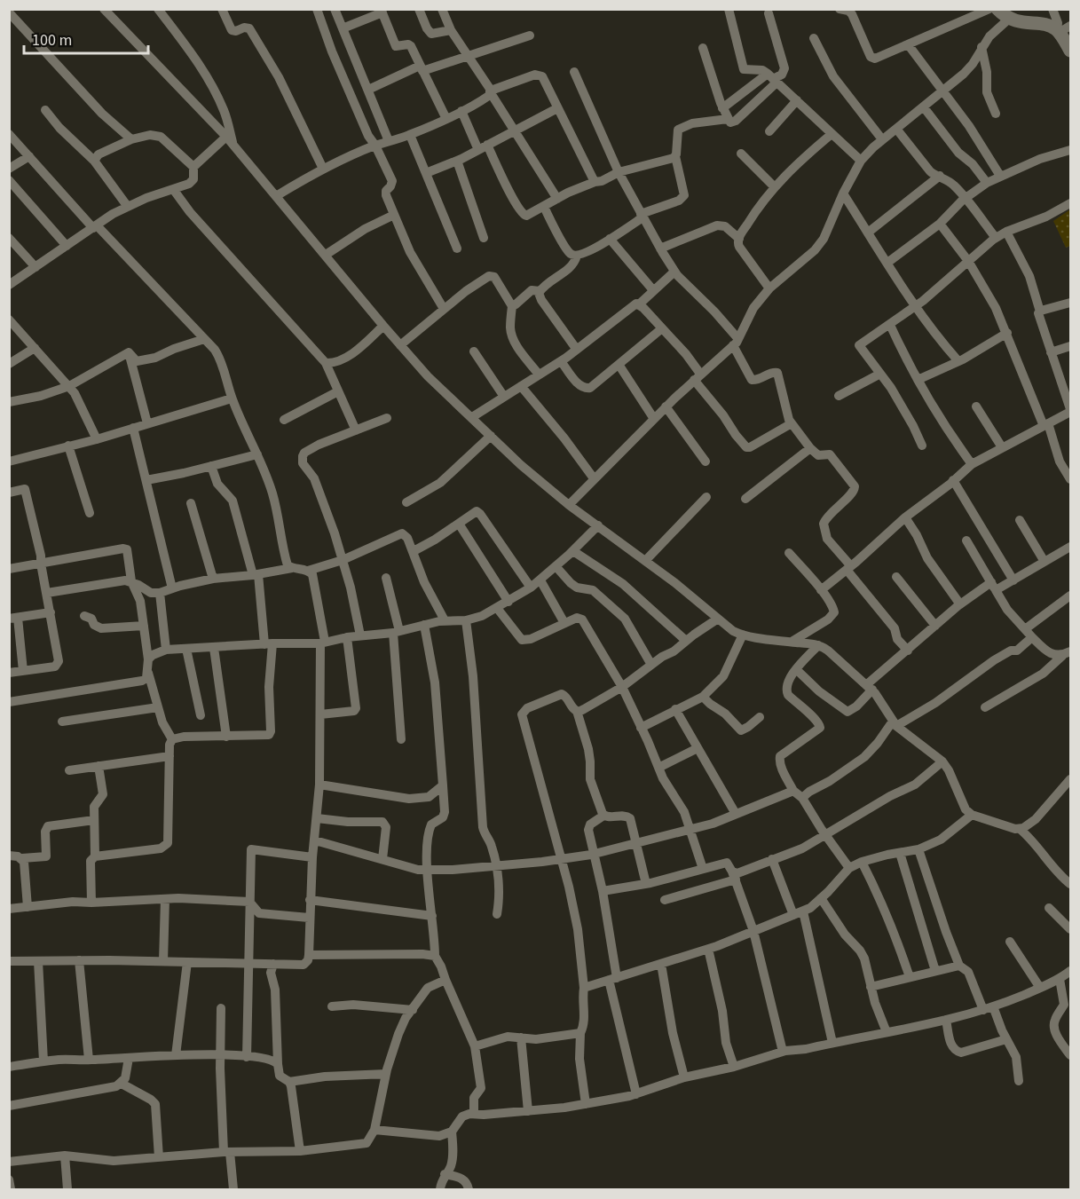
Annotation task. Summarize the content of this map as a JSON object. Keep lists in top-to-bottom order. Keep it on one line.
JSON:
{"scale_bar":"100 m"}
